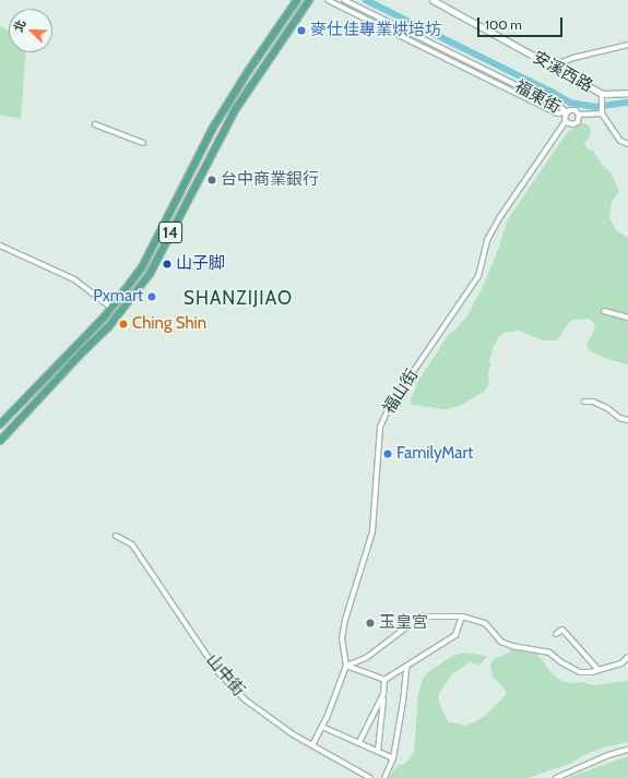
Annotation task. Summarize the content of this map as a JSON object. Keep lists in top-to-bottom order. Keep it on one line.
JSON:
{"streets":{"main road":["14"],"street":["安溪西路","福東街","福山街","山中街"]},"crossings":[["福東街","福山街"]],"districts":["SHANZIJIAO"],"places":["麥仕佳專業烘培坊","台中商業銀行","山子脚","Pxmart","Ching Shin","FamilyMart","玉皇宮"],"scale_bar":"100 m","north":"top left"}
